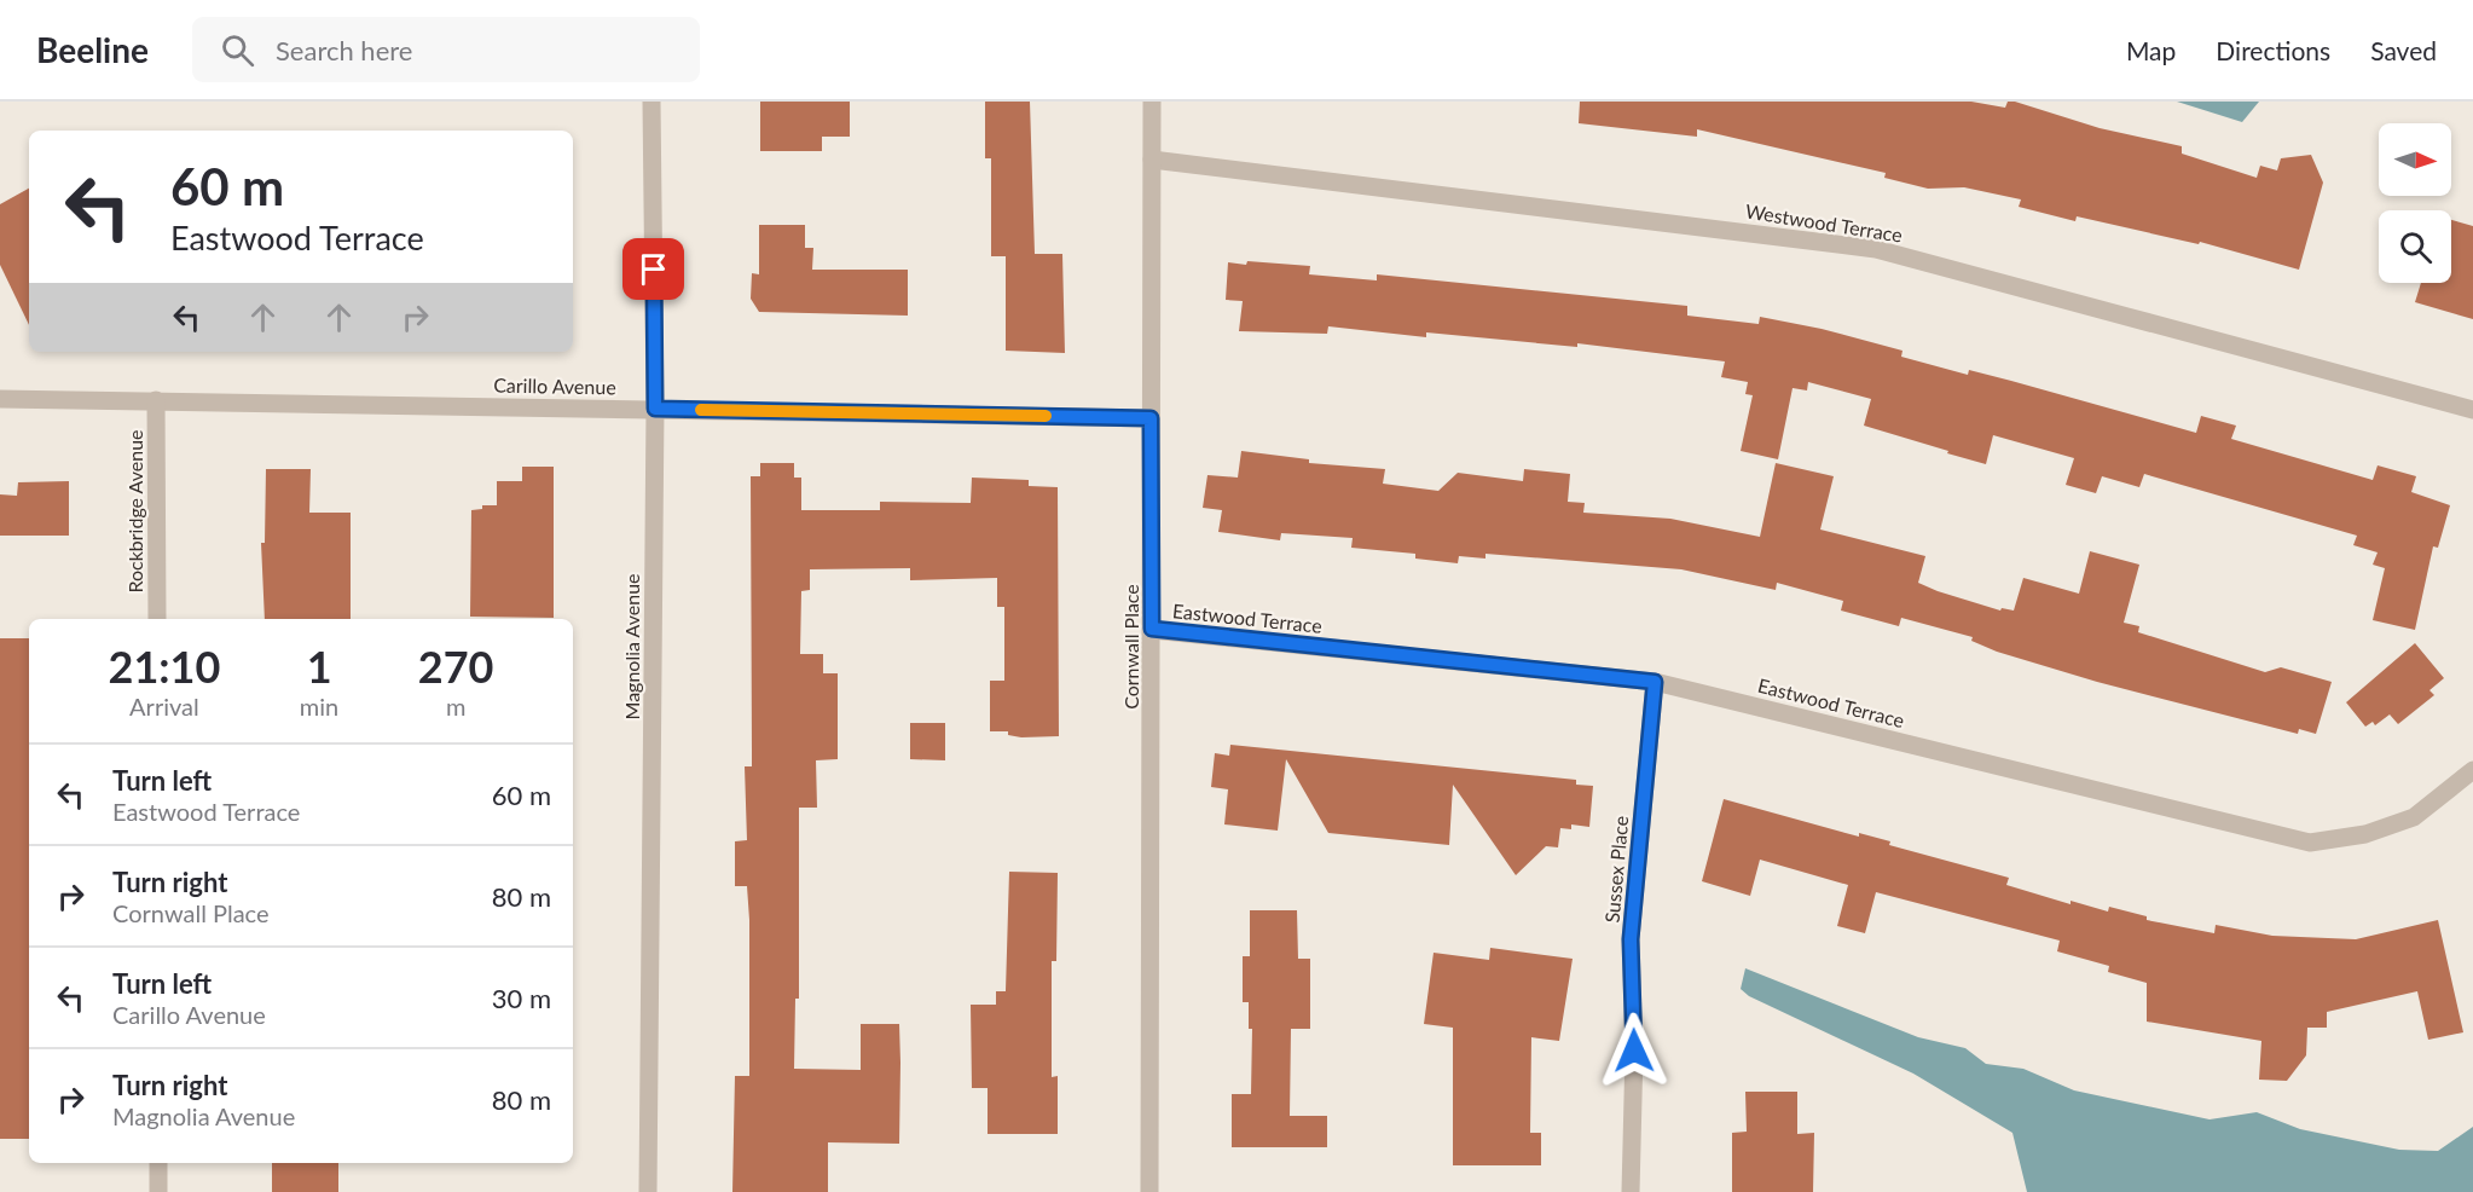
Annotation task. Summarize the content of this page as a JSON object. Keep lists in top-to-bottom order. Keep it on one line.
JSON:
{"streets":{"street":["Westwood Terrace","Carillo Avenue","Rockbridge Avenue","Eastwood Terrace","Magnolia Avenue","Cornwall Place","Sussex Place"]},"crossings":[["Westwood Terrace","Cornwall Place"],["Carillo Avenue","Rockbridge Avenue"],["Carillo Avenue","Magnolia Avenue"],["Carillo Avenue","Cornwall Place"],["Eastwood Terrace","Cornwall Place"],["Eastwood Terrace","Sussex Place"]],"north":"right","page":{"header":"Beeline","search":"Search here","nav":["Map","Directions","Saved"],"turn":["60 m","Eastwood Terrace"],"eta":["21:10","Arrival","1","min","270","m"],"list":[{"name":"Turn left","note":"Eastwood Terrace","value":"60 m"},{"name":"Turn right","note":"Cornwall Place","value":"80 m"},{"name":"Turn left","note":"Carillo Avenue","value":"30 m"},{"name":"Turn right","note":"Magnolia Avenue","value":"80 m"}]}}
